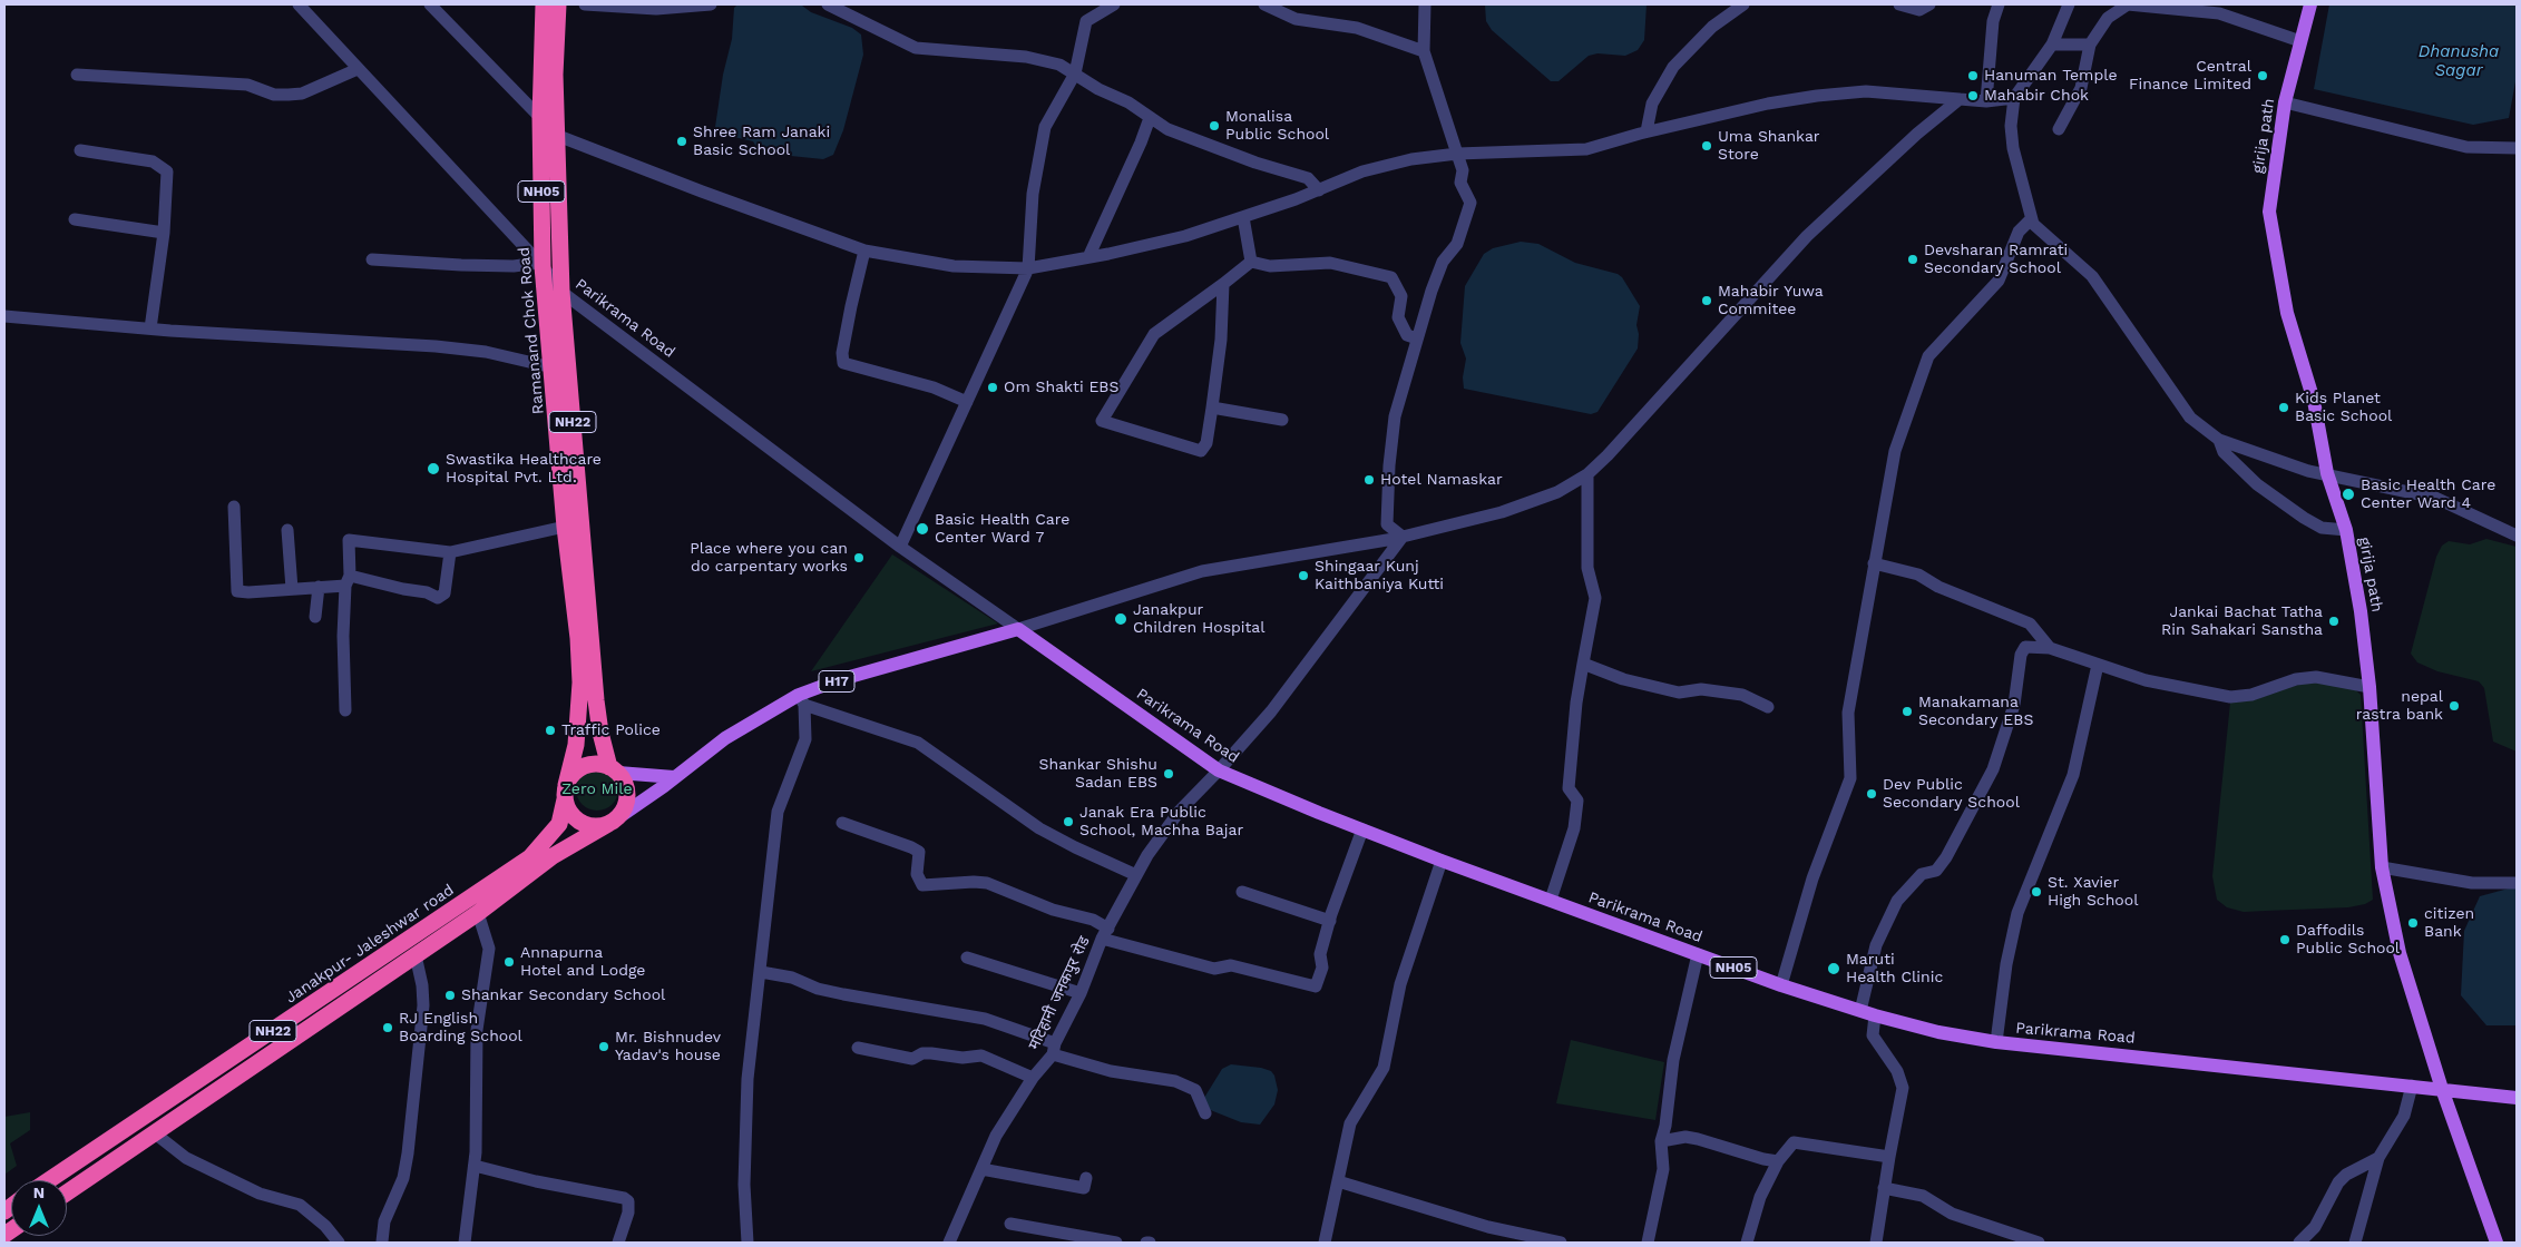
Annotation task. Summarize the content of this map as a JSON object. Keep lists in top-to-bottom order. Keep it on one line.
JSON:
{"streets":{"highway":["NH05","Ramanand Chok Road","NH22","Janakpur- Jaleshwar road"],"main road":["girija path","Parikrama Road","H17"],"street":["मटिहानी जनकपुर रोड"]},"crossings":[["girija path","Parikrama Road"],["NH05","Parikrama Road"],["NH05","H17"],["Parikrama Road","Ramanand Chok Road"],["Parikrama Road","NH22"],["Parikrama Road","H17"],["Parikrama Road","मटिहानी जनकपुर रोड"],["Ramanand Chok Road","NH22"],["Ramanand Chok Road","H17"],["Ramanand Chok Road","Janakpur- Jaleshwar road"],["NH22","H17"],["NH22","Janakpur- Jaleshwar road"],["H17","Janakpur- Jaleshwar road"]],"water":["Dhanusha Sagar"],"parks":["Zero Mile"],"places":["Hanuman Temple","Central Finance Limited","Mahabir Chok","Monalisa Public School","Shree Ram Janaki Basic School","Uma Shankar Store","Devsharan Ramrati Secondary School","Mahabir Yuwa Commitee","Om Shakti EBS","Kids Planet Basic School","Swastika Healthcare Hospital Pvt. Ltd.","Hotel Namaskar","Basic Health Care Center Ward 4","Basic Health Care Center Ward 7","Place where you can do carpentary works","Shingaar Kunj Kaithbaniya Kutti","Janakpur Children Hospital","Jankai Bachat Tatha Rin Sahakari Sanstha","nepal rastra bank","Manakamana Secondary EBS","Traffic Police","Shankar Shishu Sadan EBS","Dev Public Secondary School","Janak Era Public School, Machha Bajar","St. Xavier High School","citizen Bank","Daffodils Public School","Annapurna Hotel and Lodge","Maruti Health Clinic","Shankar Secondary School","RJ English Boarding School","Mr. Bishnudev Yadav's house"],"north":"top"}
